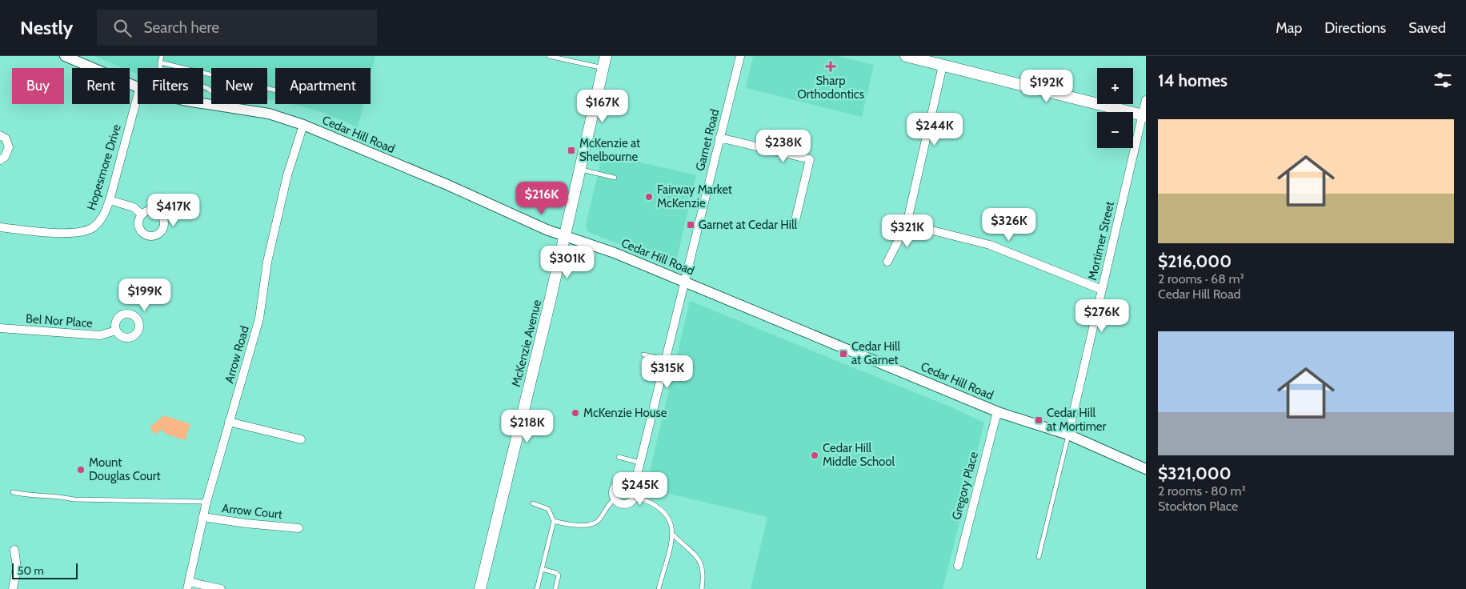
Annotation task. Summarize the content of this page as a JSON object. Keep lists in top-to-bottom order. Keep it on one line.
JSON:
{"streets":{"main road":["McKenzie Avenue"],"street":["Cedar Hill Road","Garnet Road","Hopesmore Drive","Mortimer Street","Bel Nor Place","Arrow Road","Gregory Place","Arrow Court"]},"crossings":[["Cedar Hill Road","Garnet Road"],["Cedar Hill Road","Mortimer Street"],["Cedar Hill Road","McKenzie Avenue"],["Cedar Hill Road","Arrow Road"],["Cedar Hill Road","Gregory Place"],["Arrow Road","Arrow Court"]],"places":{"health":["Sharp Orthodontics"],"transit":["McKenzie at Shelbourne","Garnet at Cedar Hill","Cedar Hill at Garnet","Cedar Hill at Mortimer"],"other":["Fairway Market McKenzie","McKenzie House","Cedar Hill Middle School","Mount Douglas Court"]},"scale_bar":"50 m","page":{"header":"Nestly","search":"Search here","nav":["Map","Directions","Saved"],"heading":"14 homes","map_buttons":["+","−"],"chip":["Buy","Rent","Filters","New","Apartment"],"price":["$192K","$167K","$244K","$238K","$216K","$417K","$326K","$321K","$301K","$199K","$276K","$315K","$218K","$245K"],"list":[{"name":"$216,000","note":"2 rooms · 68 m² · Cedar Hill Road"},{"name":"$321,000","note":"2 rooms · 80 m² · Stockton Place"}],"scale":"50 m"}}
